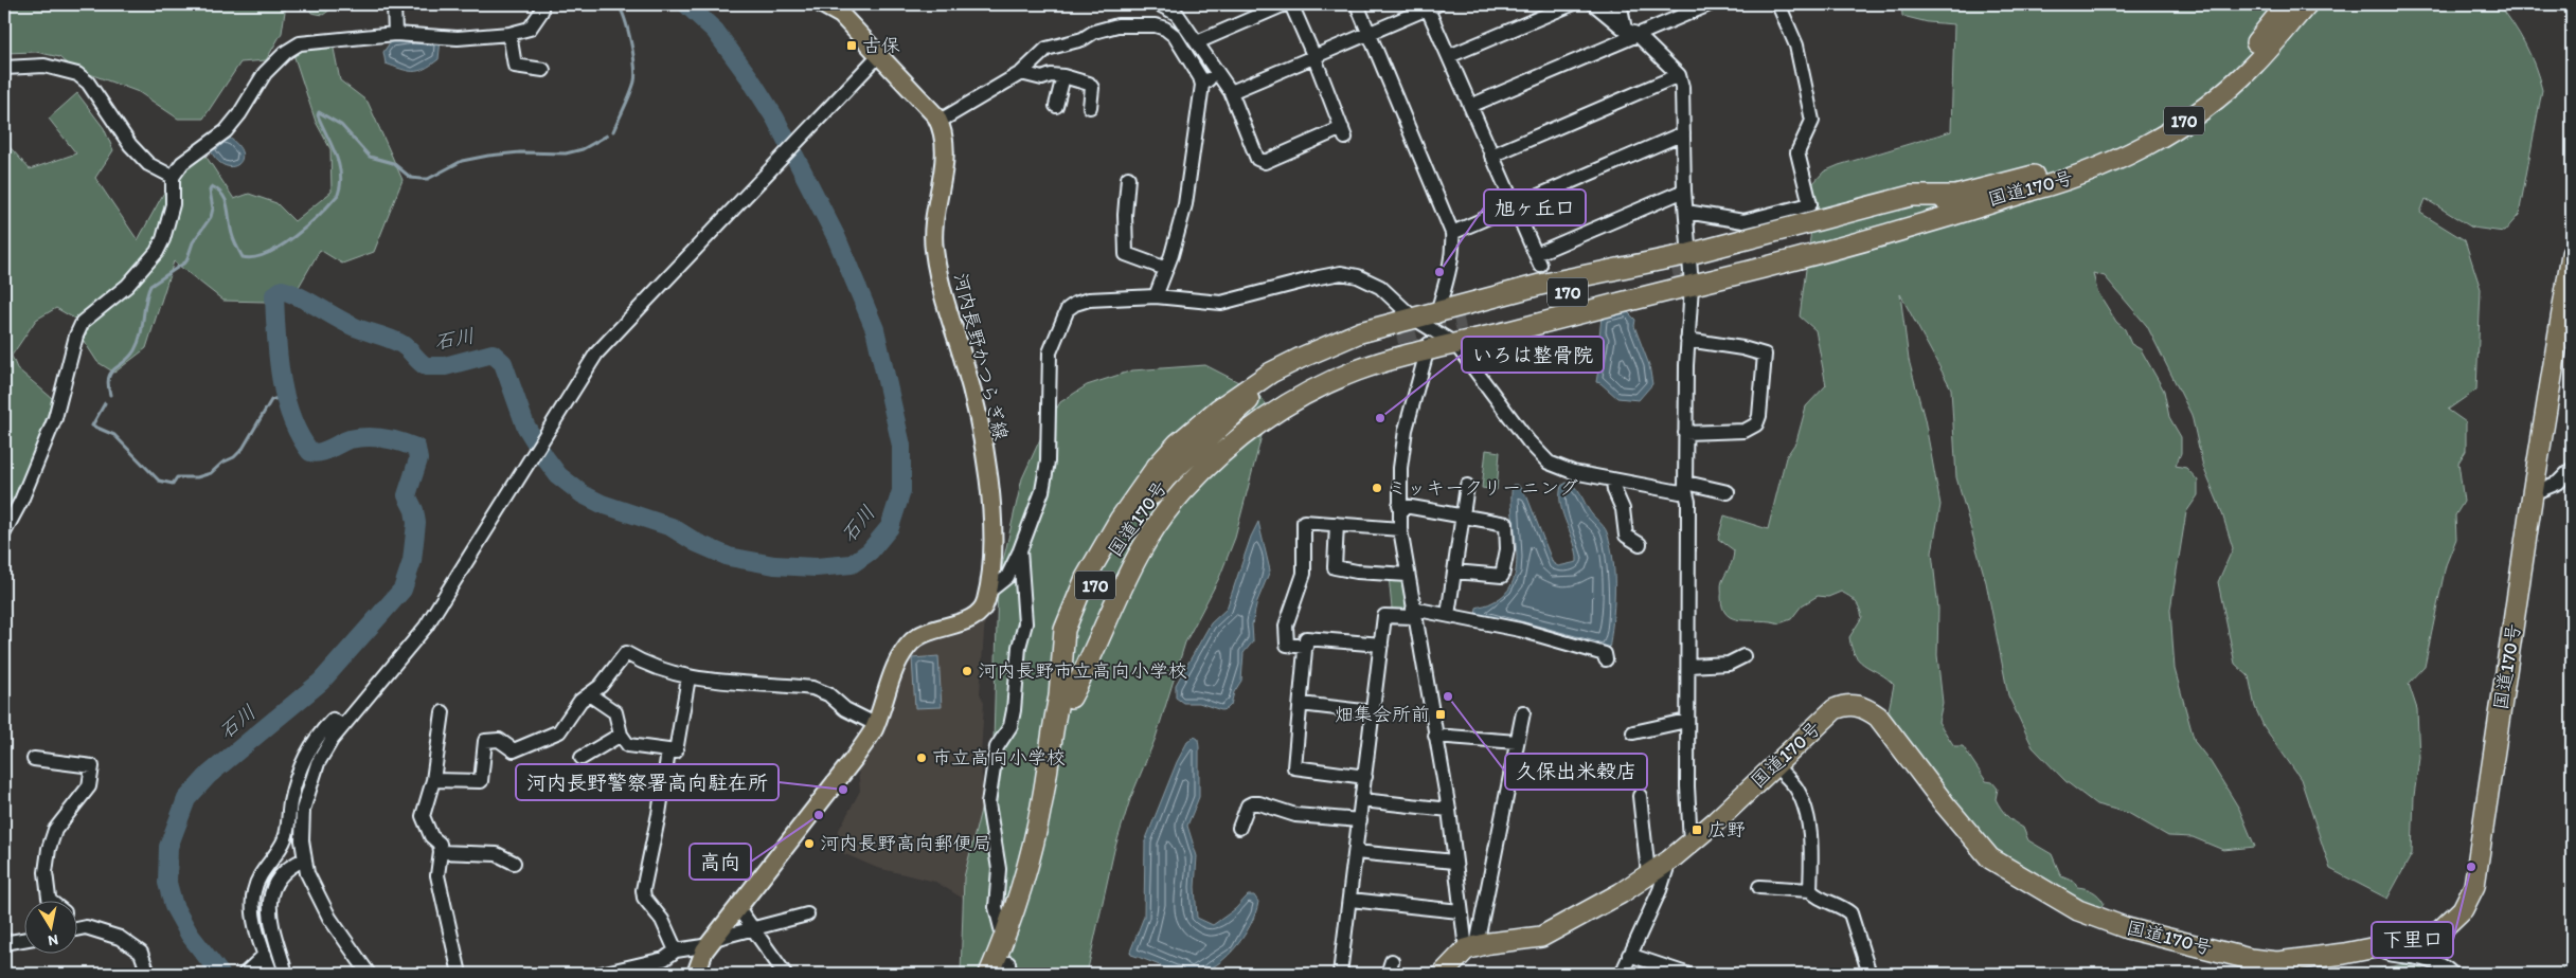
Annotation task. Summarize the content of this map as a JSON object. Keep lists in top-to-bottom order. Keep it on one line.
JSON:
{"streets":{"highway":["170","国道170号"],"main road":["河内長野かつらぎ線"]},"crossings":[["170","国道170号"]],"water":["石川"],"places":{"transit":["古保","畑集会所前","広野"],"other":["旭ヶ丘口","いろは整骨院","ミッキークリーニング","河内長野市立高向小学校","久保出米穀店","市立高向小学校","河内長野警察署高向駐在所","高向","河内長野高向郵便局","下里口"]},"north":"bottom"}
